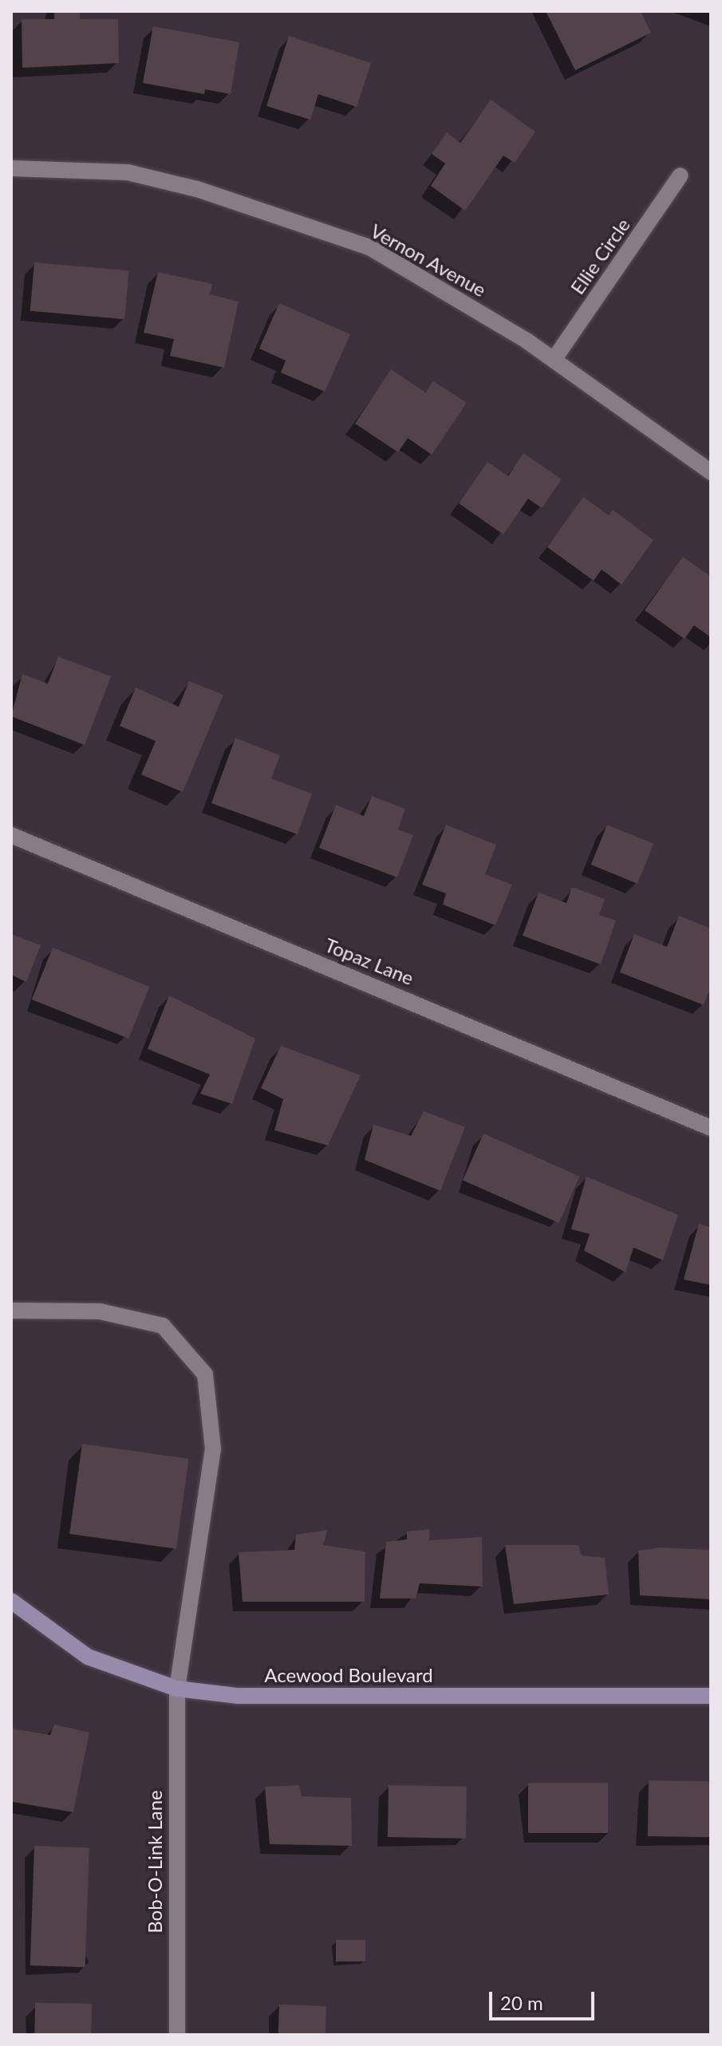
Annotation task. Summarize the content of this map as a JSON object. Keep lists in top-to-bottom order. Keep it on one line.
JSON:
{"streets":{"street":["Ellie Circle","Vernon Avenue","Topaz Lane","Acewood Boulevard","Bob-O-Link Lane"]},"crossings":[["Ellie Circle","Vernon Avenue"],["Acewood Boulevard","Bob-O-Link Lane"]],"scale_bar":"20 m"}
